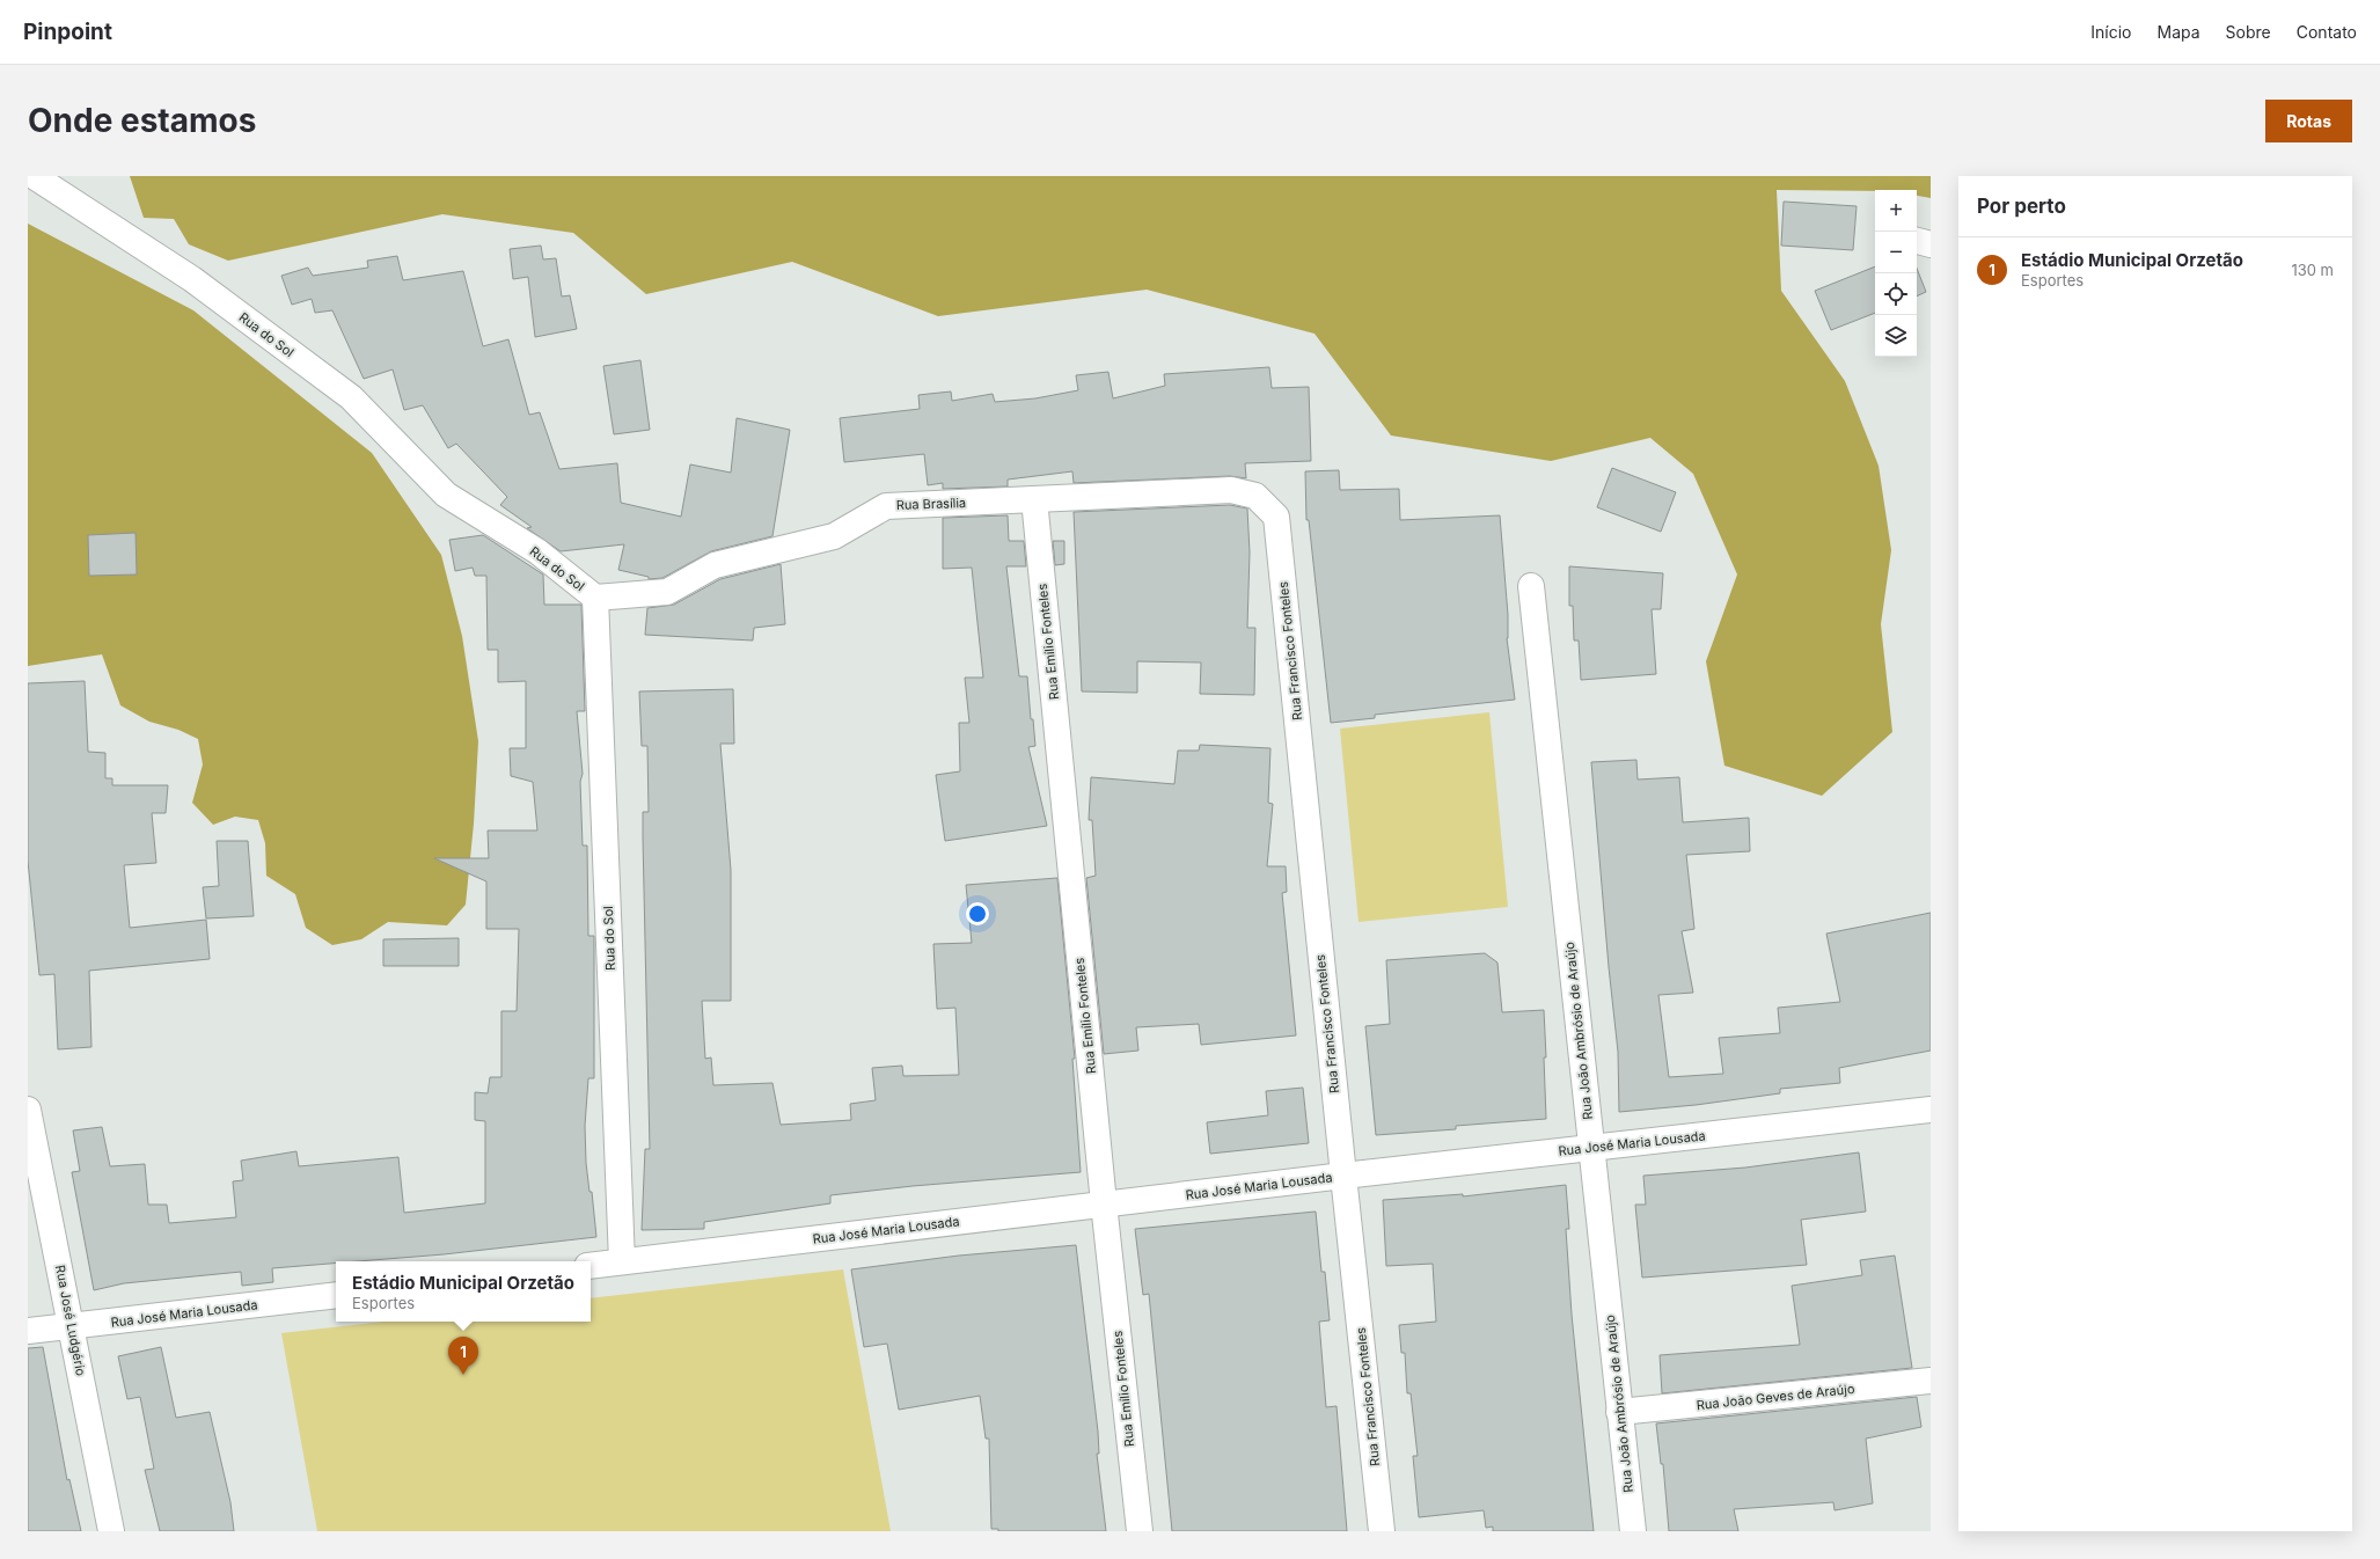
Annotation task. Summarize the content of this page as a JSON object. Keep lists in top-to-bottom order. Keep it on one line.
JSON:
{"streets":{"street":["Rua do Sol","Rua Brasília","Rua Emílio Fonteles","Rua Francisco Fonteles","Rua João Ambrósio de Araújo","Rua José Maria Lousada","Rua José Ludgério","Rua João Geves de Araújo"]},"crossings":[["Rua do Sol","Rua Brasília"],["Rua do Sol","Rua José Maria Lousada"],["Rua Brasília","Rua Emílio Fonteles"],["Rua Brasília","Rua Francisco Fonteles"],["Rua Emílio Fonteles","Rua José Maria Lousada"],["Rua Francisco Fonteles","Rua José Maria Lousada"],["Rua João Ambrósio de Araújo","Rua José Maria Lousada"],["Rua João Ambrósio de Araújo","Rua João Geves de Araújo"],["Rua José Maria Lousada","Rua José Ludgério"]],"page":{"header":"Pinpoint","nav":["Início","Mapa","Sobre","Contato"],"buttons":"Rotas","title":"Onde estamos","heading":"Por perto","map_buttons":["+","−"],"list":[{"mark":"1","name":"Estádio Municipal Orzetão","note":"Esportes","value":"130 m"}],"popup":["Estádio Municipal Orzetão","Esportes"],"pins":"1"}}
